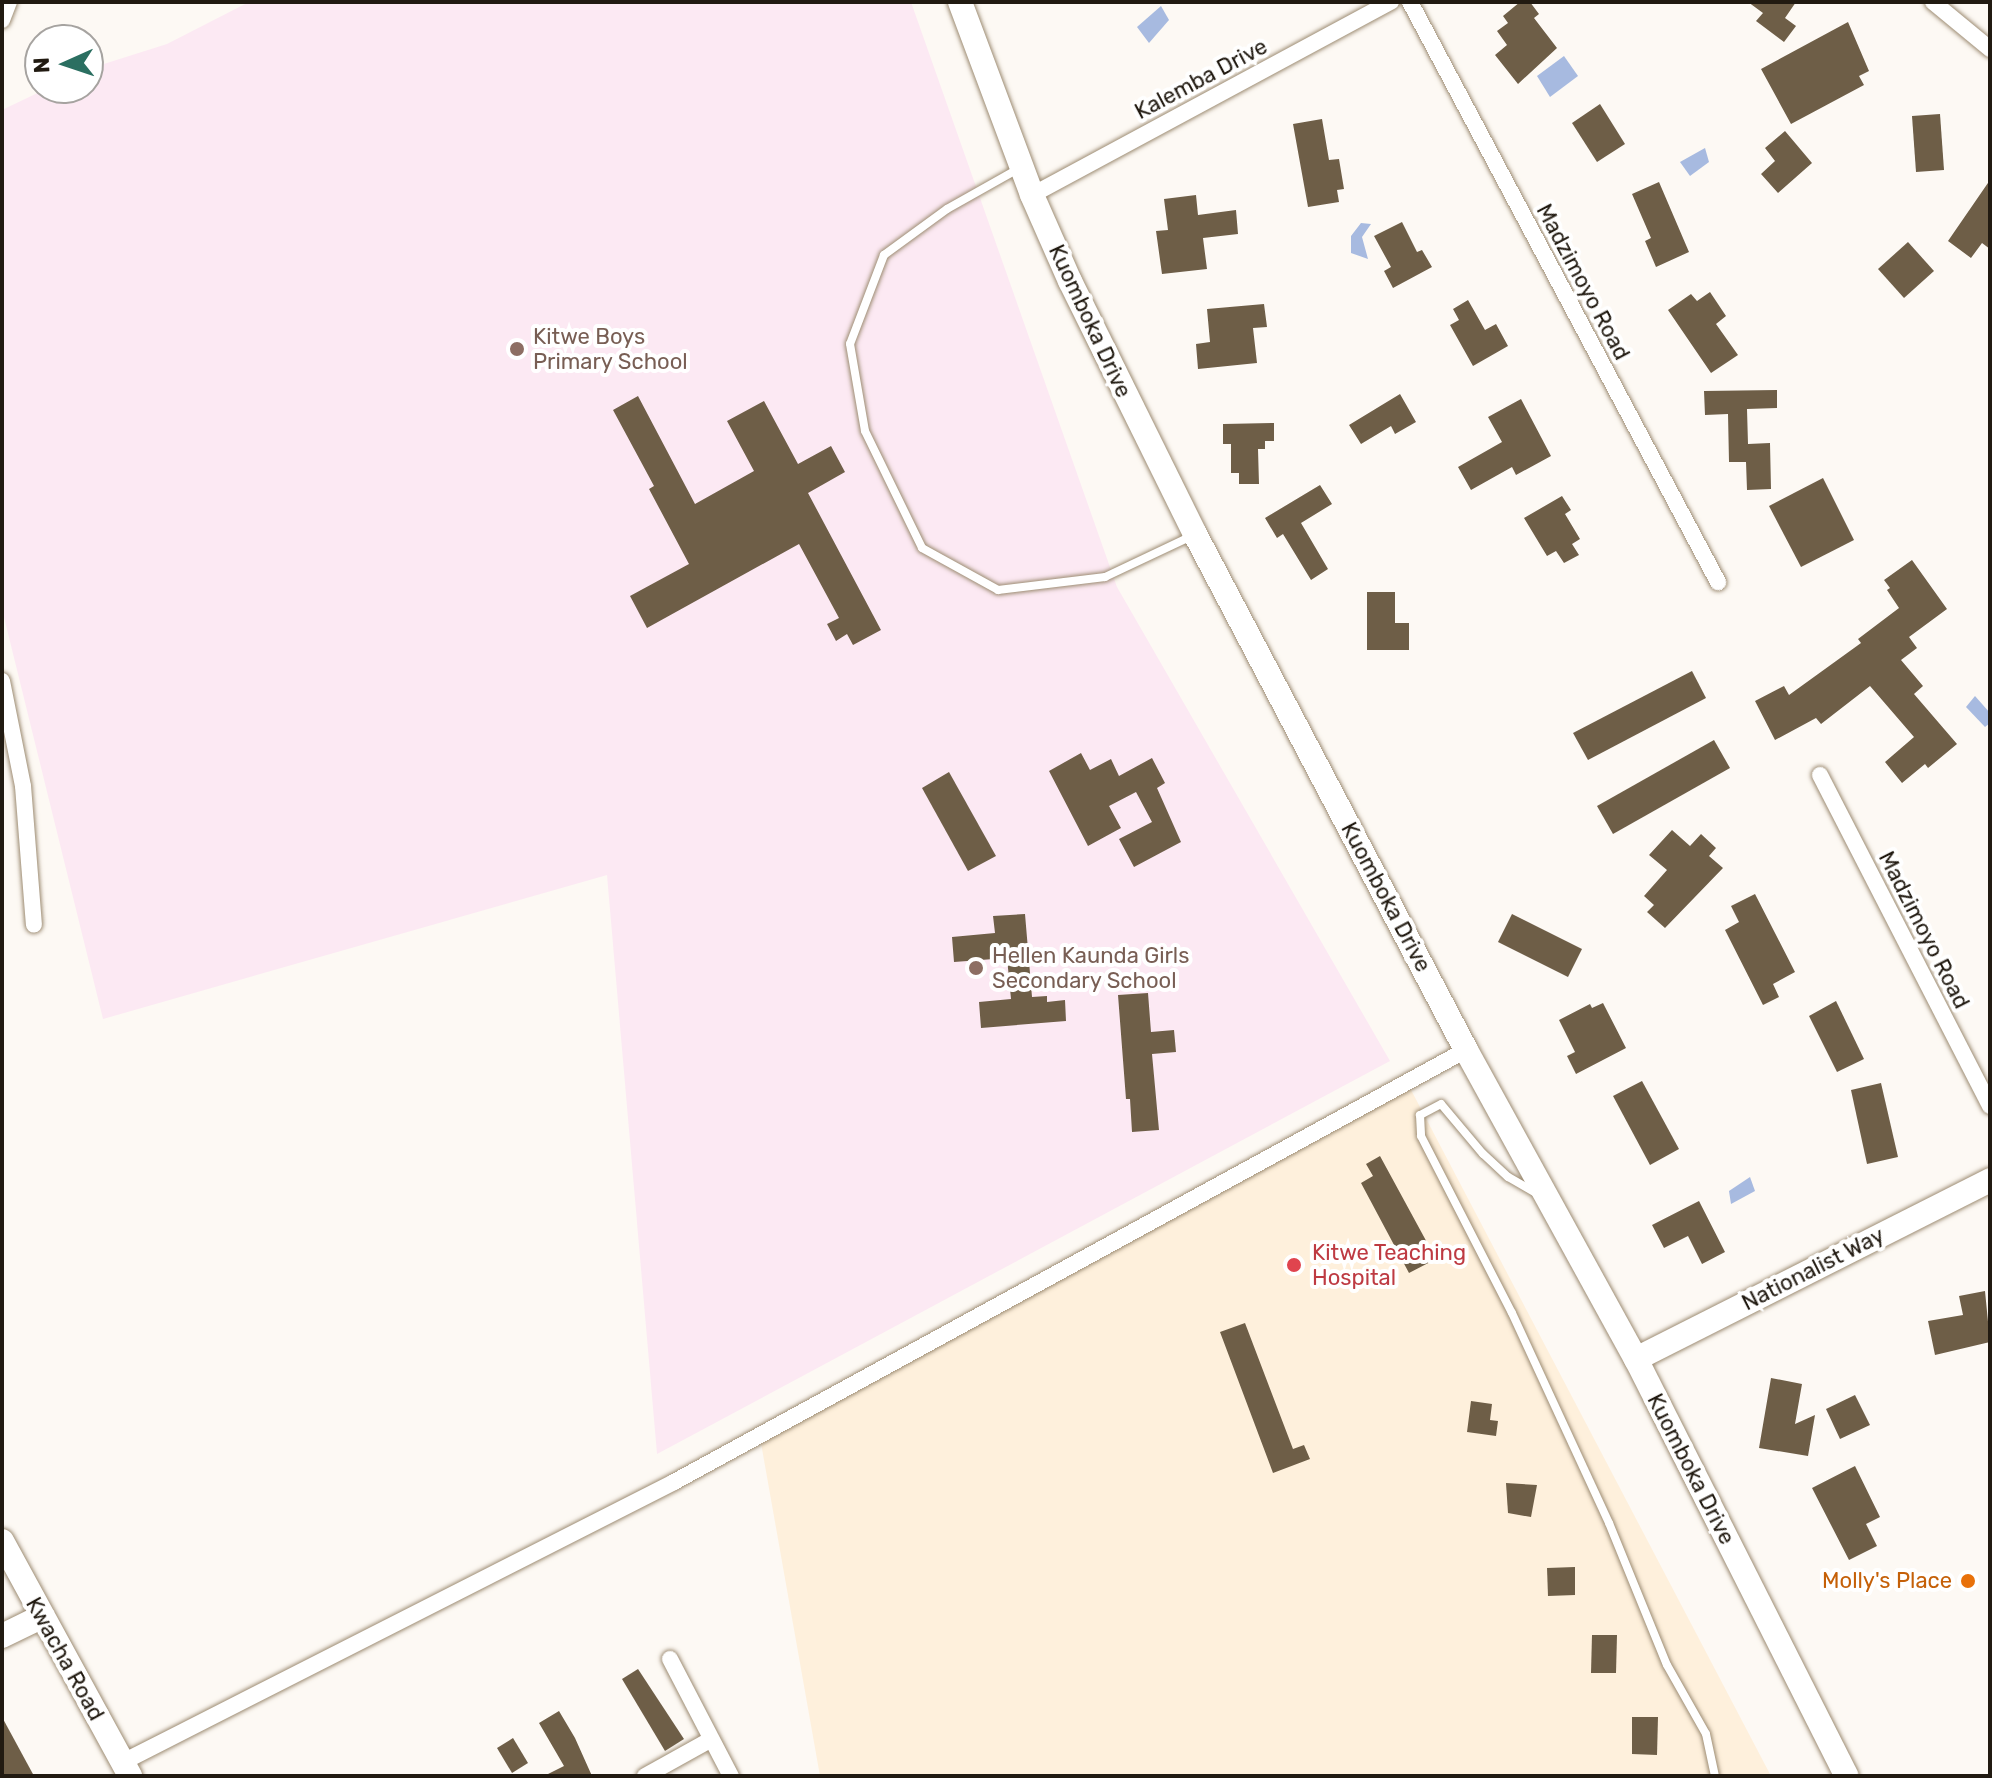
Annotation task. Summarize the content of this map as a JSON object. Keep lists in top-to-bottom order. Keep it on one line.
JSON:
{"streets":{"main road":["Kuomboka Drive","Nationalist Way","Kwacha Road"],"street":["Kalemba Drive","Madzimoyo Road"]},"crossings":[["Kalemba Drive","Kuomboka Drive"],["Kuomboka Drive","Nationalist Way"]],"places":["Kitwe Boys Primary School","Hellen Kaunda Girls Secondary School","Kitwe Teaching Hospital","Molly's Place"],"north":"left"}
